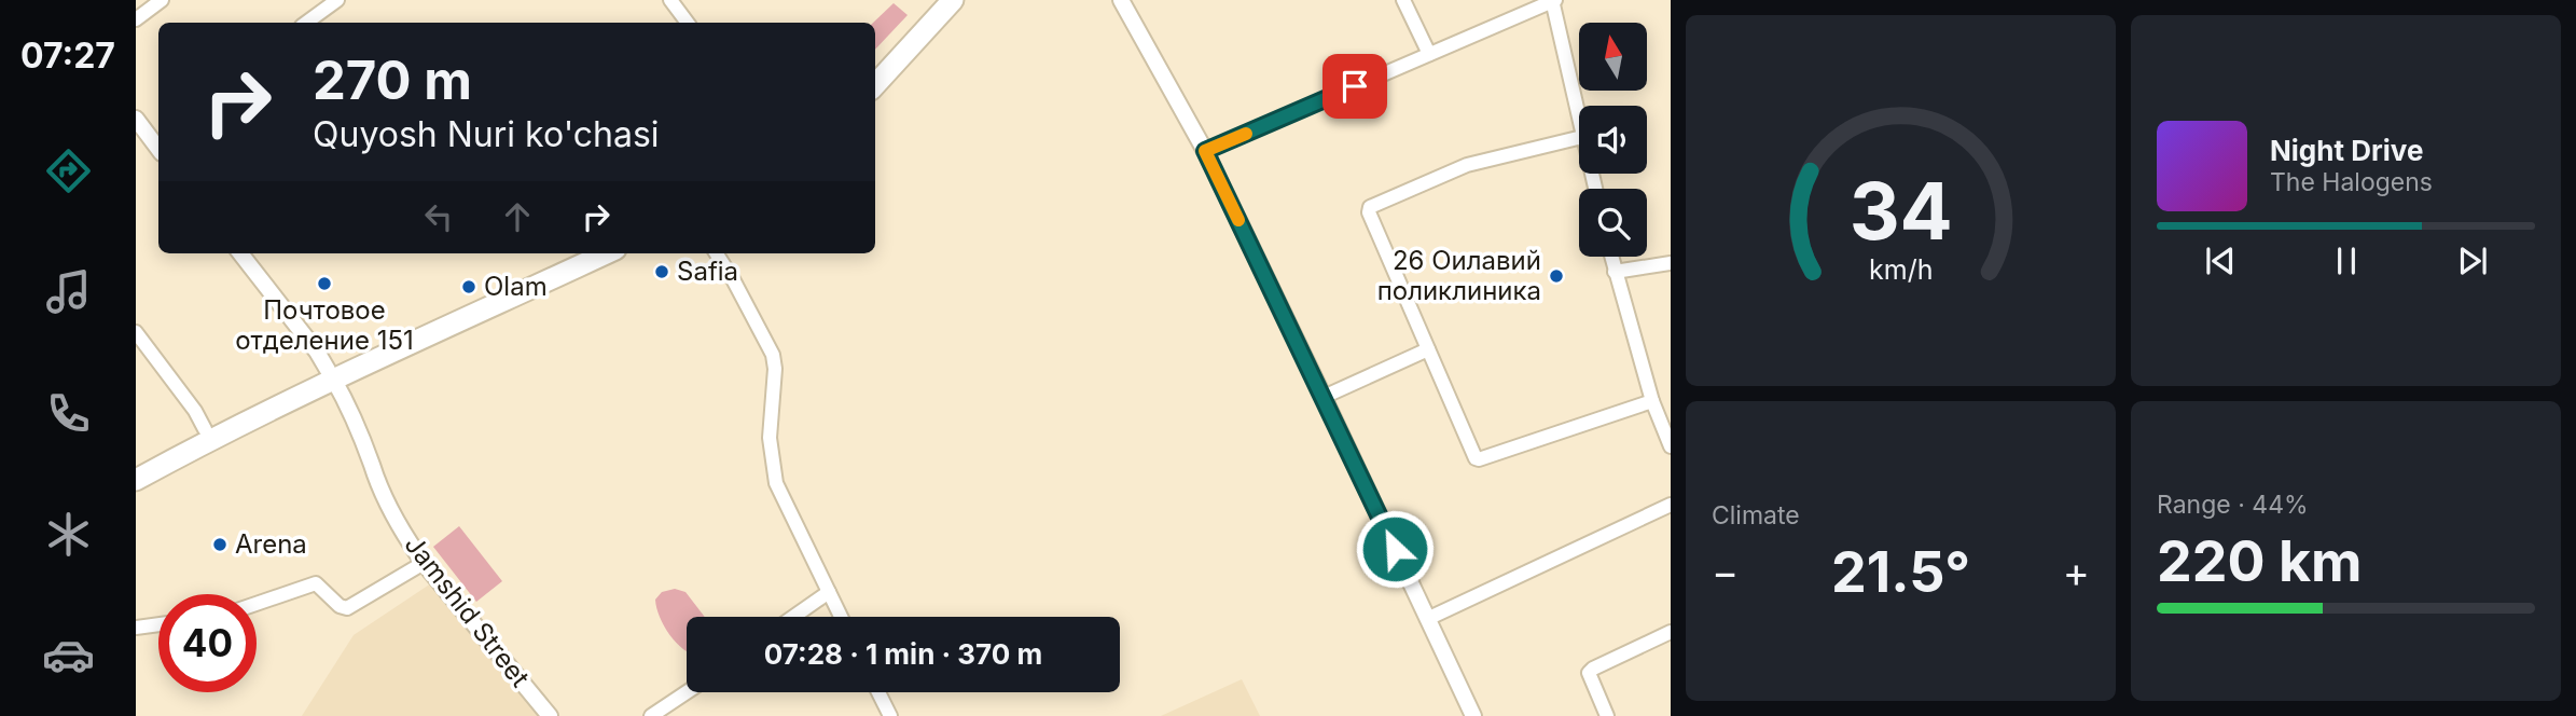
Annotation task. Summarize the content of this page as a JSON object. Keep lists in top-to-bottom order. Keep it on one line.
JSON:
{"streets":{"street":["Jamshid Street"]},"places":["Safia","26 Оилавий поликлиника","Почтовое отделение 151","Olam","Arena"],"north":"top","page":{"tabs":"07:27","turn":["270 m","Quyosh Nuri ko'chasi"],"song":["Night Drive","The Halogens"],"tile":["Climate",["Range · 44%","220 km"]],"heat":["−","21.5°","+"],"limit":"40","trip":"07:28 · 1 min · 370 m","gauge":["34","km/h"]}}
